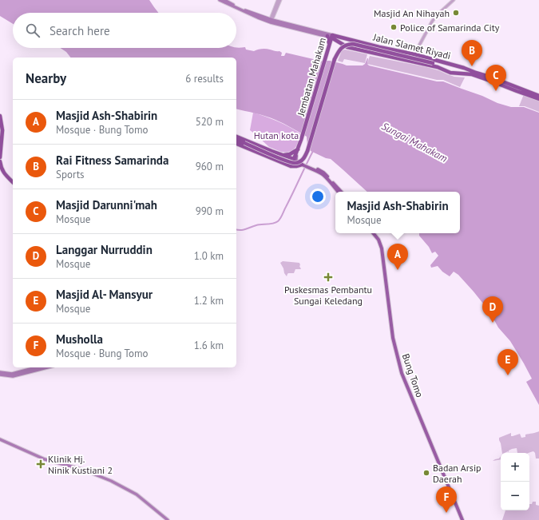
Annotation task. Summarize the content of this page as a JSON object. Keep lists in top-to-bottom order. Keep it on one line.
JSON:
{"streets":{"highway":["Jalan Slamet Riyadi","Jembatan Mahakam"],"main road":["Bung Tomo"]},"crossings":[["Jalan Slamet Riyadi","Jembatan Mahakam"]],"water":["Sungai Mahakam"],"parks":["Hutan kota"],"places":{"other":["Masjid An Nihayah","Police of Samarinda City","Badan Arsip Daerah"],"health":["Puskesmas Pembantu Sungai Keledang","Klinik Hj. Ninik Kustiani 2"]},"page":{"search":"Search here","pins":["B","C","A","D","E","F"],"heading":["Nearby","6 results"],"list":[{"mark":"A","name":"Masjid Ash-Shabirin","note":"Mosque · Bung Tomo","value":"520 m"},{"mark":"B","name":"Rai Fitness Samarinda","note":"Sports","value":"960 m"},{"mark":"C","name":"Masjid Darunni'mah","note":"Mosque","value":"990 m"},{"mark":"D","name":"Langgar Nurruddin","note":"Mosque","value":"1.0 km"},{"mark":"E","name":"Masjid Al- Mansyur","note":"Mosque","value":"1.2 km"},{"mark":"F","name":"Musholla","note":"Mosque · Bung Tomo","value":"1.6 km"}],"popup":["Masjid Ash-Shabirin","Mosque"],"map_buttons":["+","−"]}}
